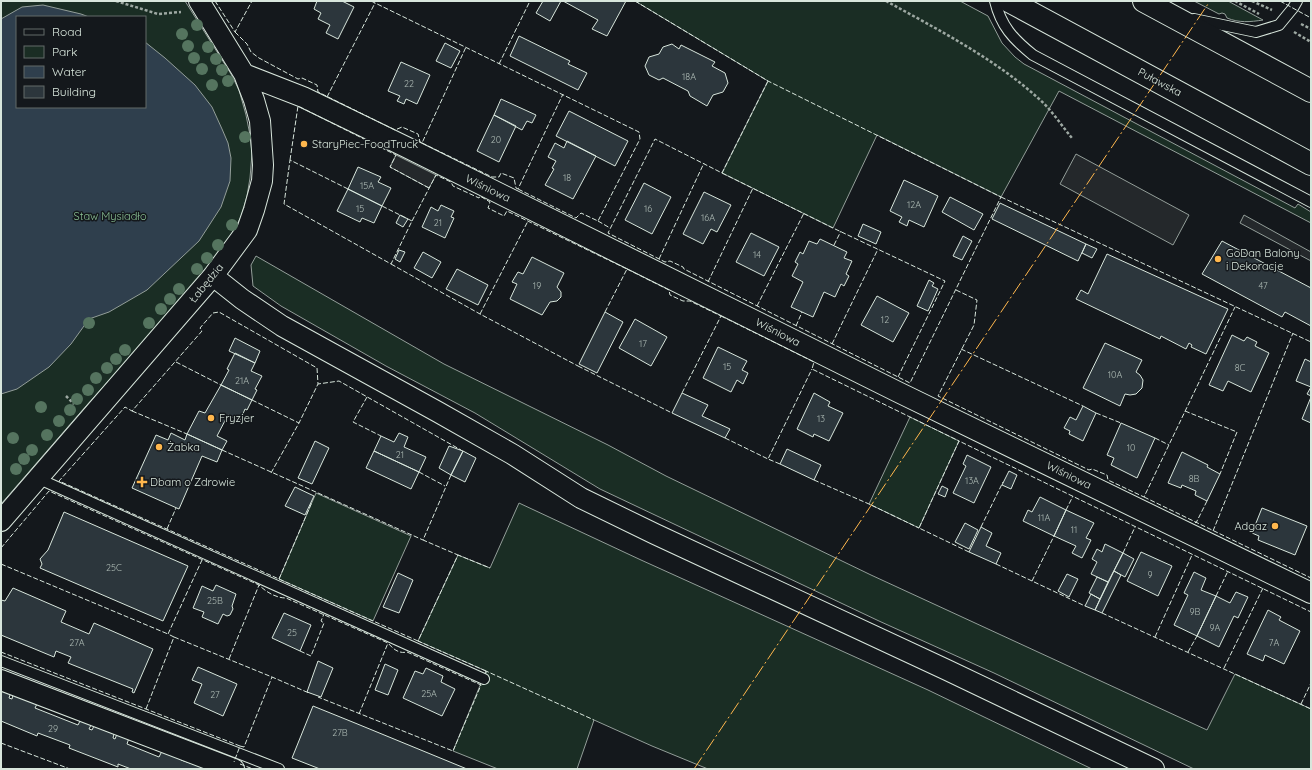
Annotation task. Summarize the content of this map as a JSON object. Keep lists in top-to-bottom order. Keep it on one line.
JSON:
{"streets":{"main road":["Puławska"],"street":["Wiśniowa","Łabędzia"]},"crossings":[["Wiśniowa","Łabędzia"]],"parks":["Staw Mysiadło"],"places":{"other":["StaryPiec-FoodTruck","GoDan Balony i Dekoracje","Fryzjer","Żabka","Adgaz"],"health":["Dbam o Zdrowie"]},"house_numbers":["18A","22","20","18","15A","12A","15","16","16A","21","14","19","47","12","17","15","8C","10A","21A","13","10","21","8B","13A","11A","11","25C","9","25B","9B","9A","25","27A","7A","25A","27","29","27B"],"legend":["Road","Park","Water","Building"]}
